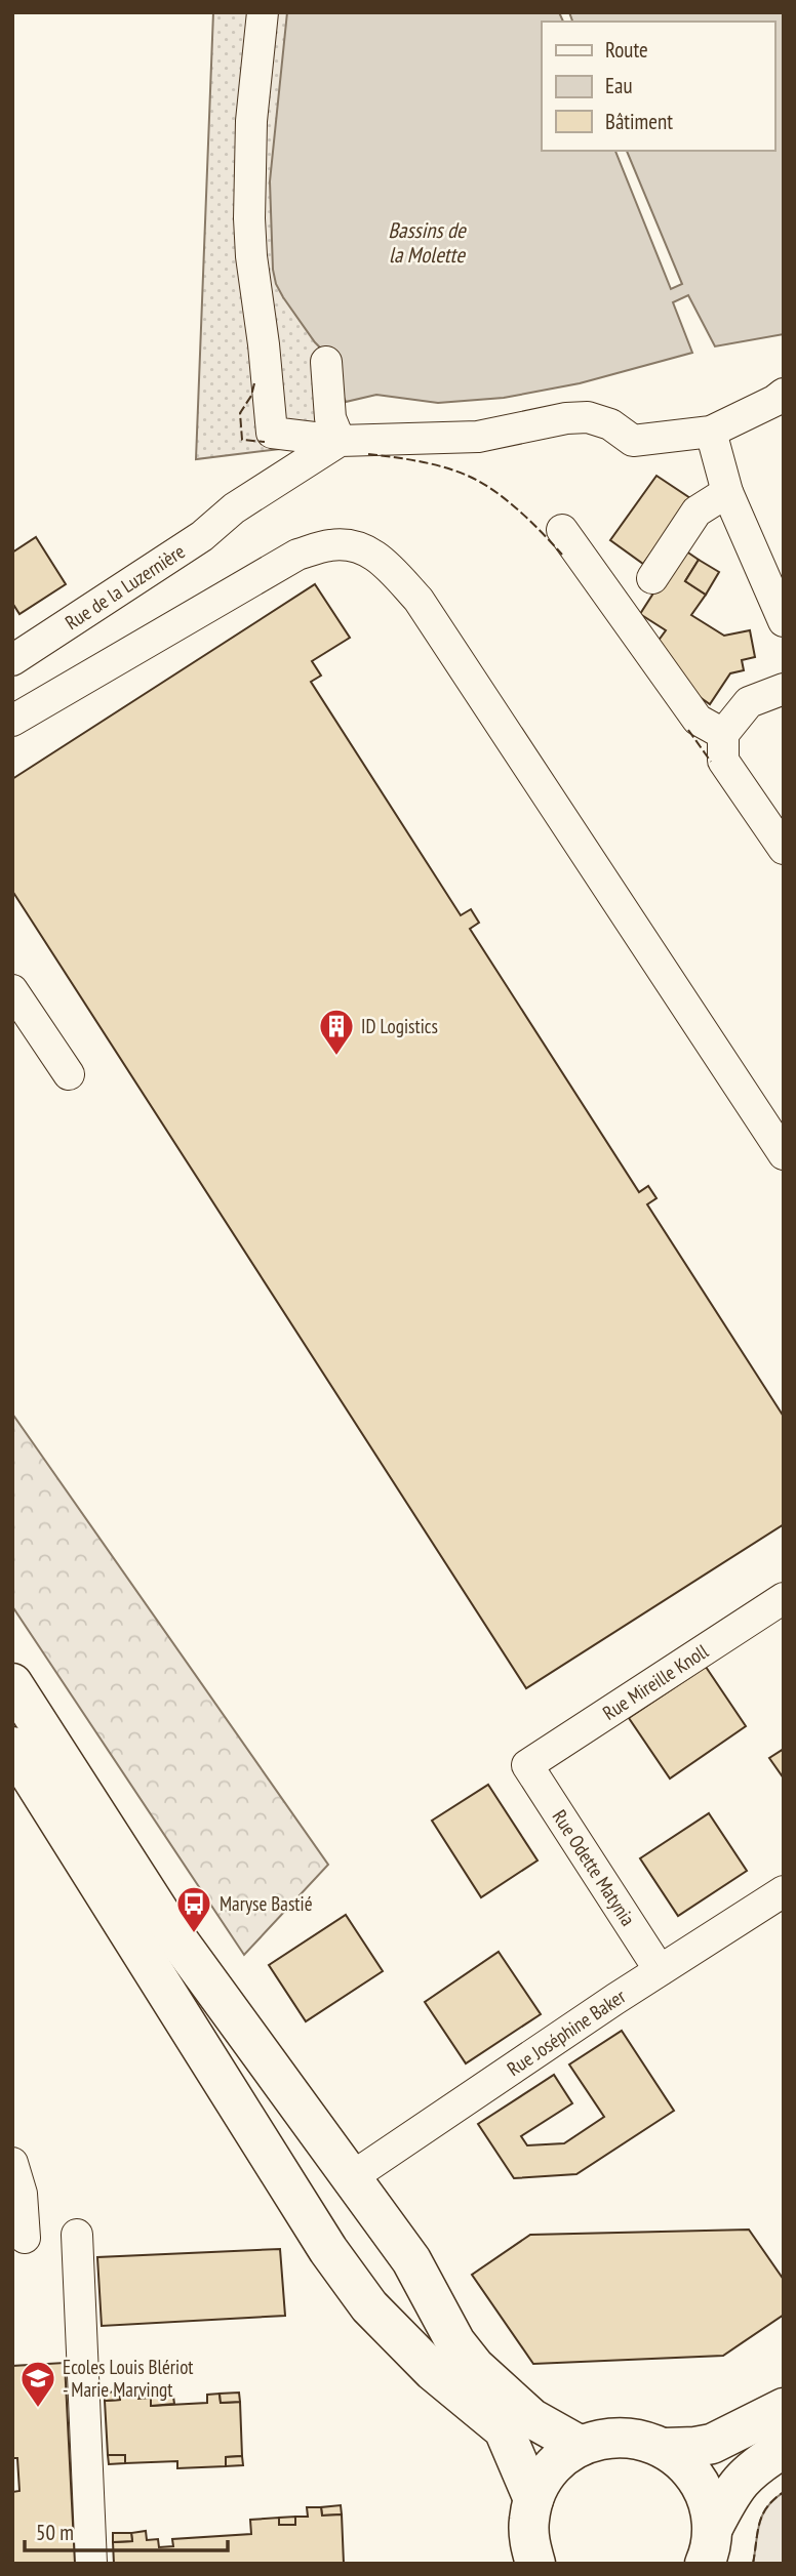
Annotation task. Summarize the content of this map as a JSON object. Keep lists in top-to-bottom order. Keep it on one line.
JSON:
{"streets":{"street":["Rue de la Luzernière","Rue Mireille Knoll","Rue Odette Matynia","Rue Joséphine Baker"]},"crossings":[["Rue Mireille Knoll","Rue Odette Matynia"],["Rue Odette Matynia","Rue Joséphine Baker"]],"water":["Bassins de la Molette"],"places":{"building":["ID Logistics"],"bus stop":["Maryse Bastié"],"school or university":["Ecoles Louis Blériot - Marie Marvingt"]},"legend":["Route","Eau","Bâtiment"],"scale_bar":"50 m"}
